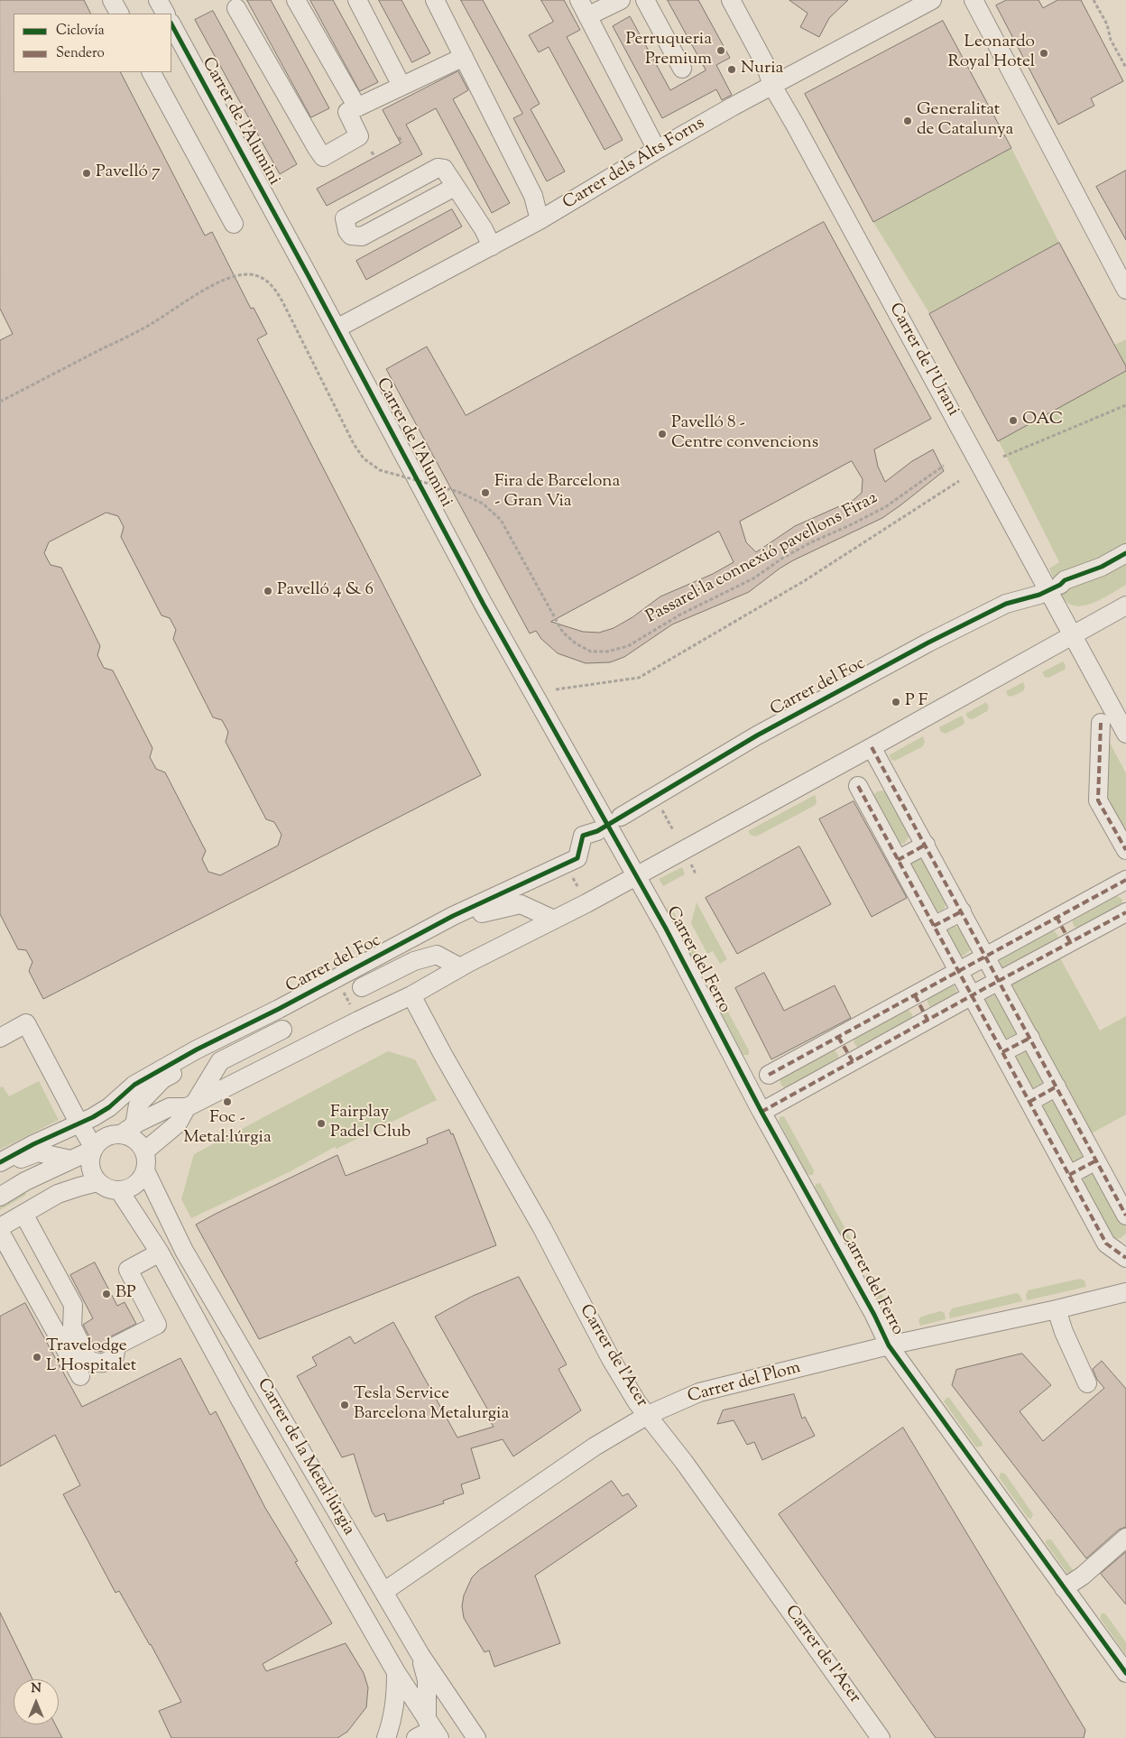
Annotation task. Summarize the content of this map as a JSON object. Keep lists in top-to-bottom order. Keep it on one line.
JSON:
{"streets":{"street":["Carrer de l'Alumini","Carrer dels Alts Forns","Carrer de l'Urani","Carrer del Foc","Carrer del Ferro","Carrer de l'Acer","Carrer del Plom","Carrer de la Metal·lúrgia"],"path":["Passarel·la connexió pavellons Fira2"]},"crossings":[["Carrer de l'Alumini","Carrer dels Alts Forns"],["Carrer de l'Alumini","Carrer del Ferro"],["Carrer dels Alts Forns","Carrer de l'Urani"],["Carrer del Ferro","Carrer del Plom"],["Carrer de l'Acer","Carrer del Plom"],["Carrer del Plom","Carrer de la Metal·lúrgia"]],"places":["Perruqueria Premium","Leonardo Royal Hotel","Nuria","Generalitat de Catalunya","Pavelló 7","OAC","Pavelló 8 - Centre convencions","Fira de Barcelona - Gran Via","Pavelló 4 & 6","P F","Foc - Metal·lúrgia","Fairplay Padel Club","BP","Travelodge L'Hospitalet","Tesla Service Barcelona Metalurgia"],"legend":["Ciclovía","Sendero"],"north":"top"}
